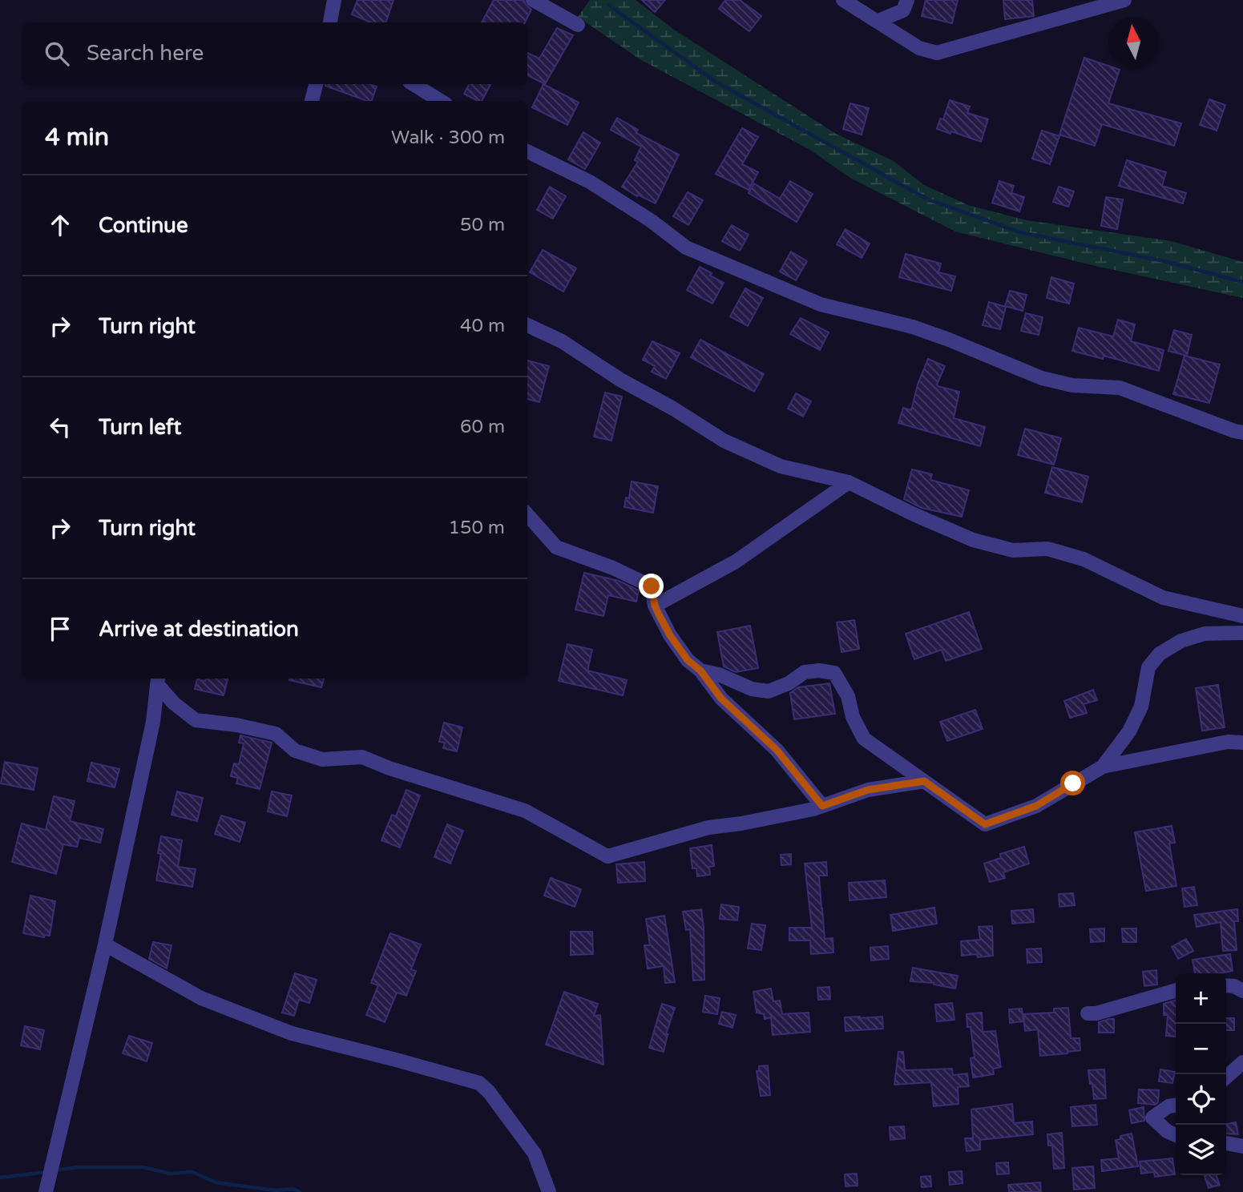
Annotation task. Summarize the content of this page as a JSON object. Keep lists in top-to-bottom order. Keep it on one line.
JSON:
{"north":"top","page":{"search":"Search here","heading":["4 min","Walk · 300 m"],"list":[["Continue","50 m"],["Turn right","40 m"],["Turn left","60 m"],["Turn right","150 m"],"Arrive at destination"],"map_buttons":["+","−"]}}
